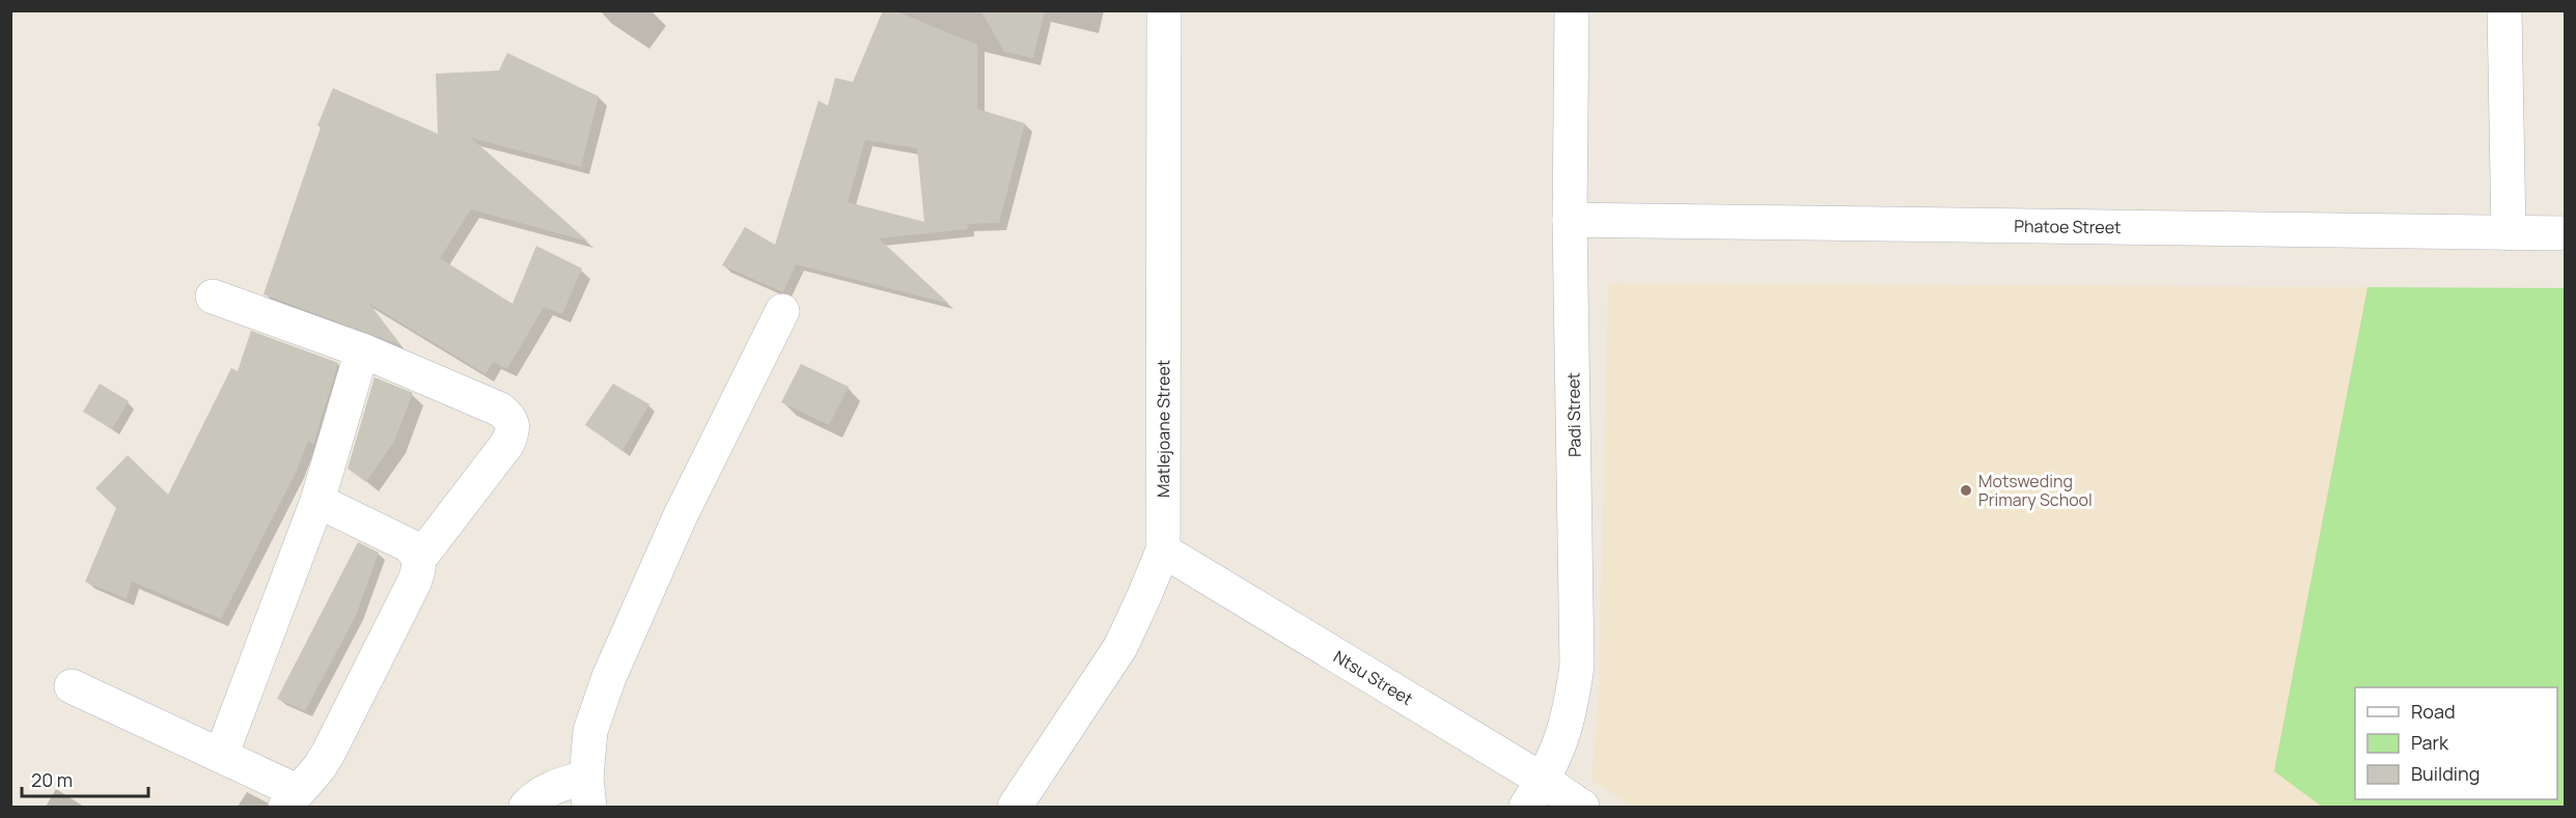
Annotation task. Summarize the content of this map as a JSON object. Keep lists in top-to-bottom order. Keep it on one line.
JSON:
{"streets":{"street":["Phatoe Street","Padi Street","Matlejoane Street","Ntsu Street"]},"crossings":[["Phatoe Street","Padi Street"],["Padi Street","Ntsu Street"],["Matlejoane Street","Ntsu Street"]],"places":["Motsweding Primary School"],"legend":["Road","Park","Building"],"scale_bar":"20 m"}
